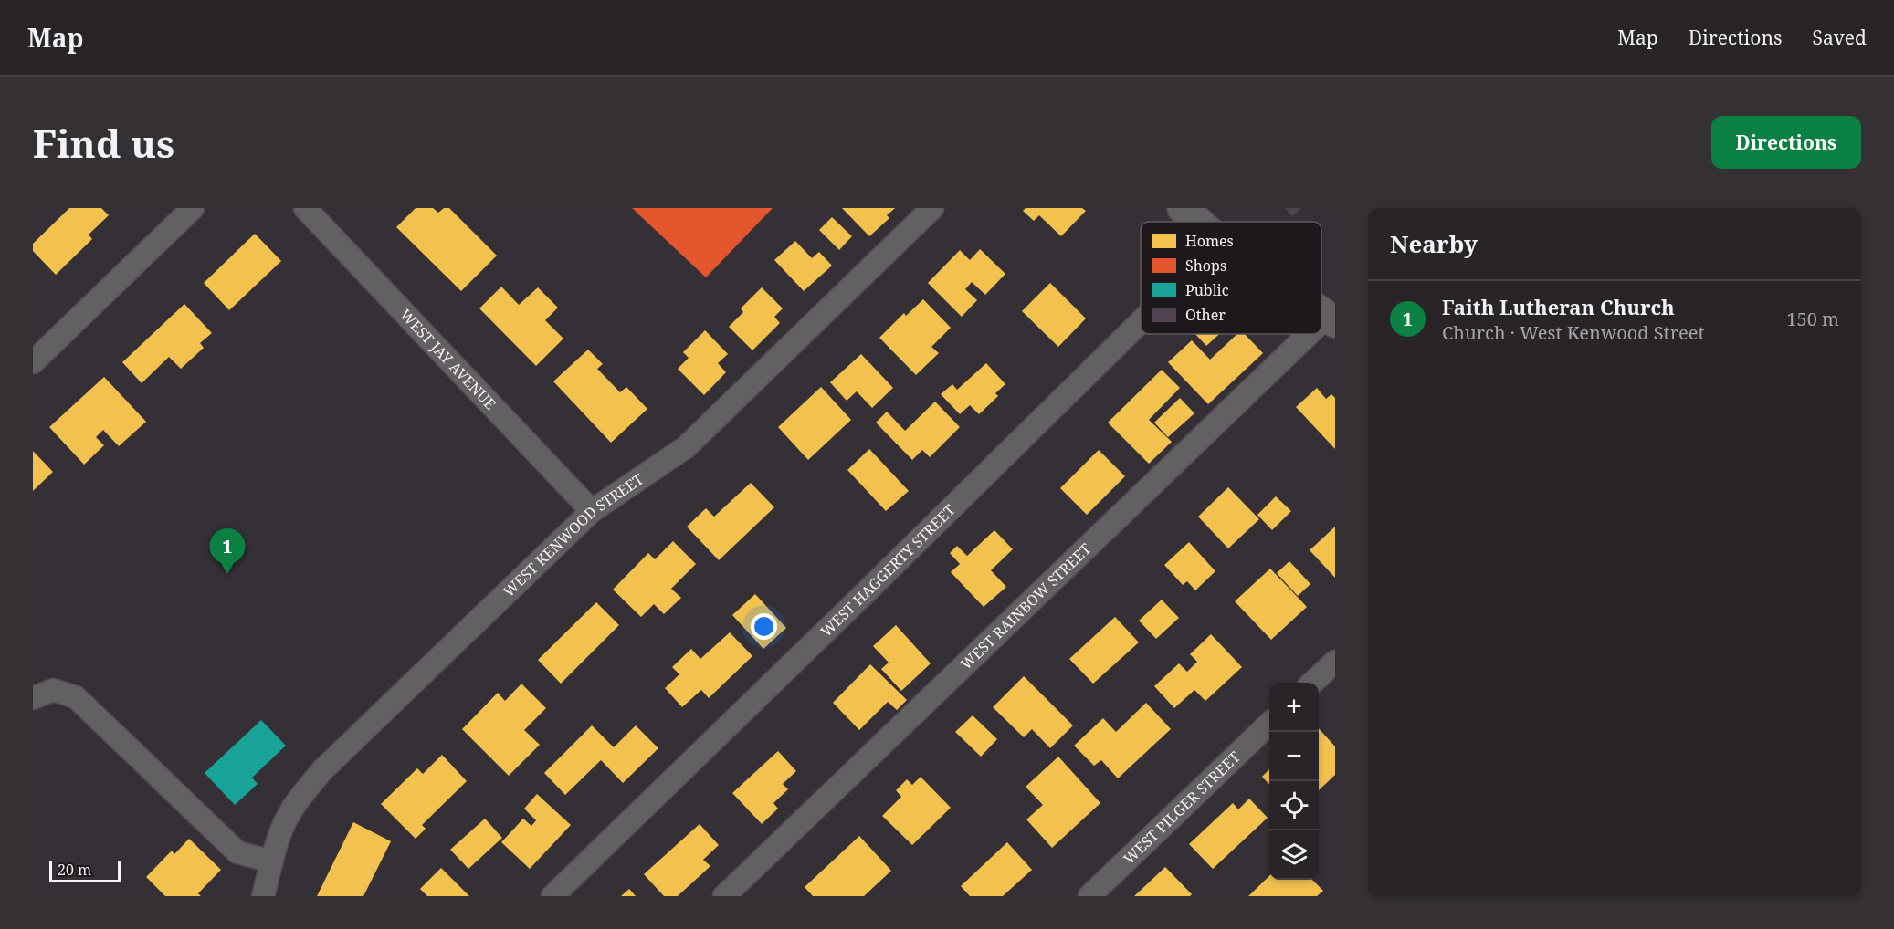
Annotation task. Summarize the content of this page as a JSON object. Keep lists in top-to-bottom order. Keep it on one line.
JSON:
{"streets":{"street":["WEST JAY AVENUE","WEST KENWOOD STREET","WEST HAGGERTY STREET","WEST RAINBOW STREET","WEST PILGER STREET"]},"crossings":[["WEST JAY AVENUE","WEST KENWOOD STREET"]],"legend":["Homes","Shops","Public","Other"],"scale_bar":"20 m","page":{"header":"Map","nav":["Map","Directions","Saved"],"buttons":"Directions","title":"Find us","heading":"Nearby","list":[{"mark":"1","name":"Faith Lutheran Church","note":"Church · West Kenwood Street","value":"150 m"}],"pins":"1","map_buttons":["+","−"],"scale":"20 m"}}
